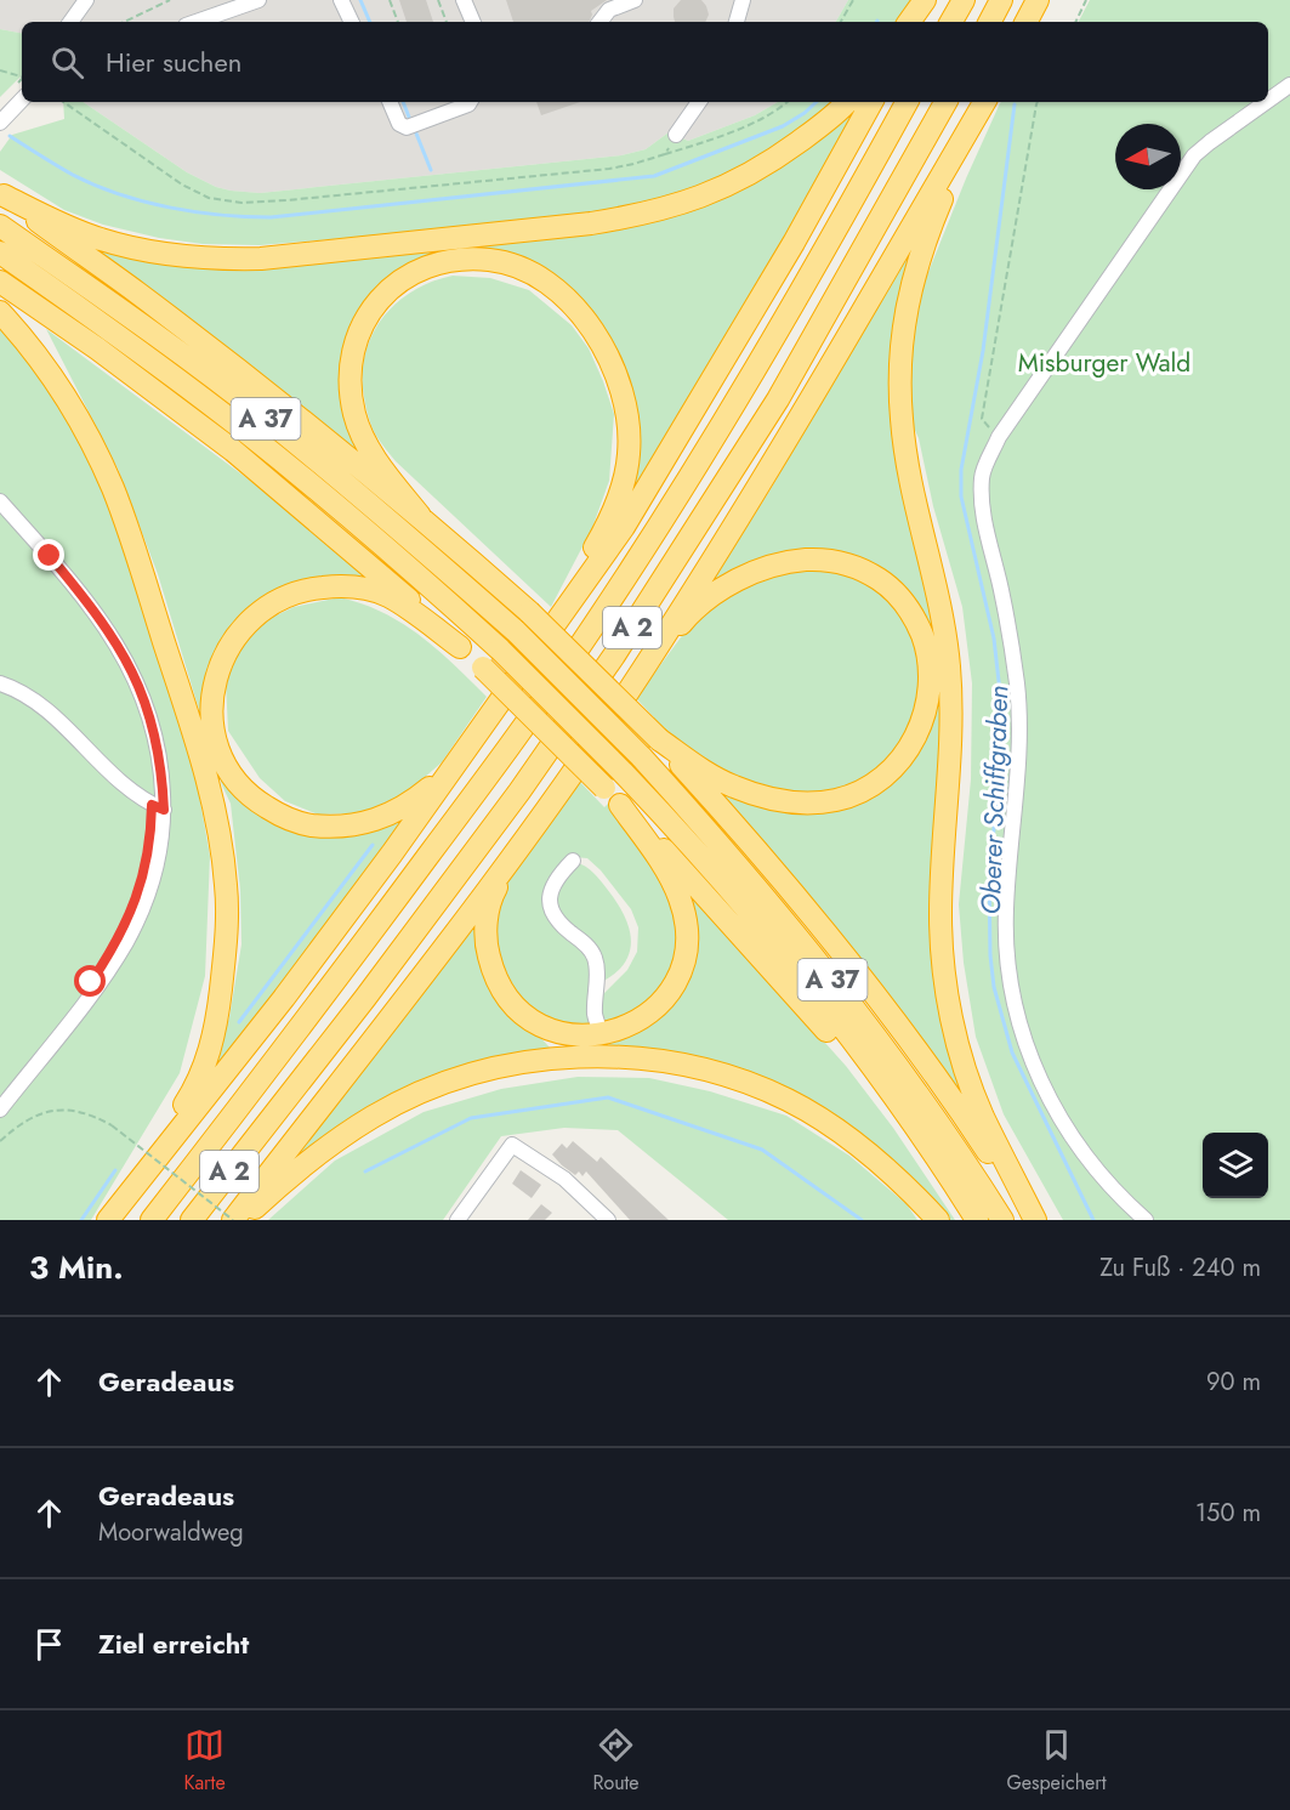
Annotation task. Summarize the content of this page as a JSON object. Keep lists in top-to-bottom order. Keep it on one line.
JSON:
{"streets":{"highway":["A 37","A 2"]},"water":["Oberer Schiffgraben"],"parks":["Misburger Wald"],"north":"left","page":{"search":"Hier suchen","heading":["3 Min.","Zu Fuß · 240 m"],"list":[["Geradeaus","90 m"],["Geradeaus","Moorwaldweg","150 m"],"Ziel erreicht"],"nav":["Karte","Route","Gespeichert"]}}
